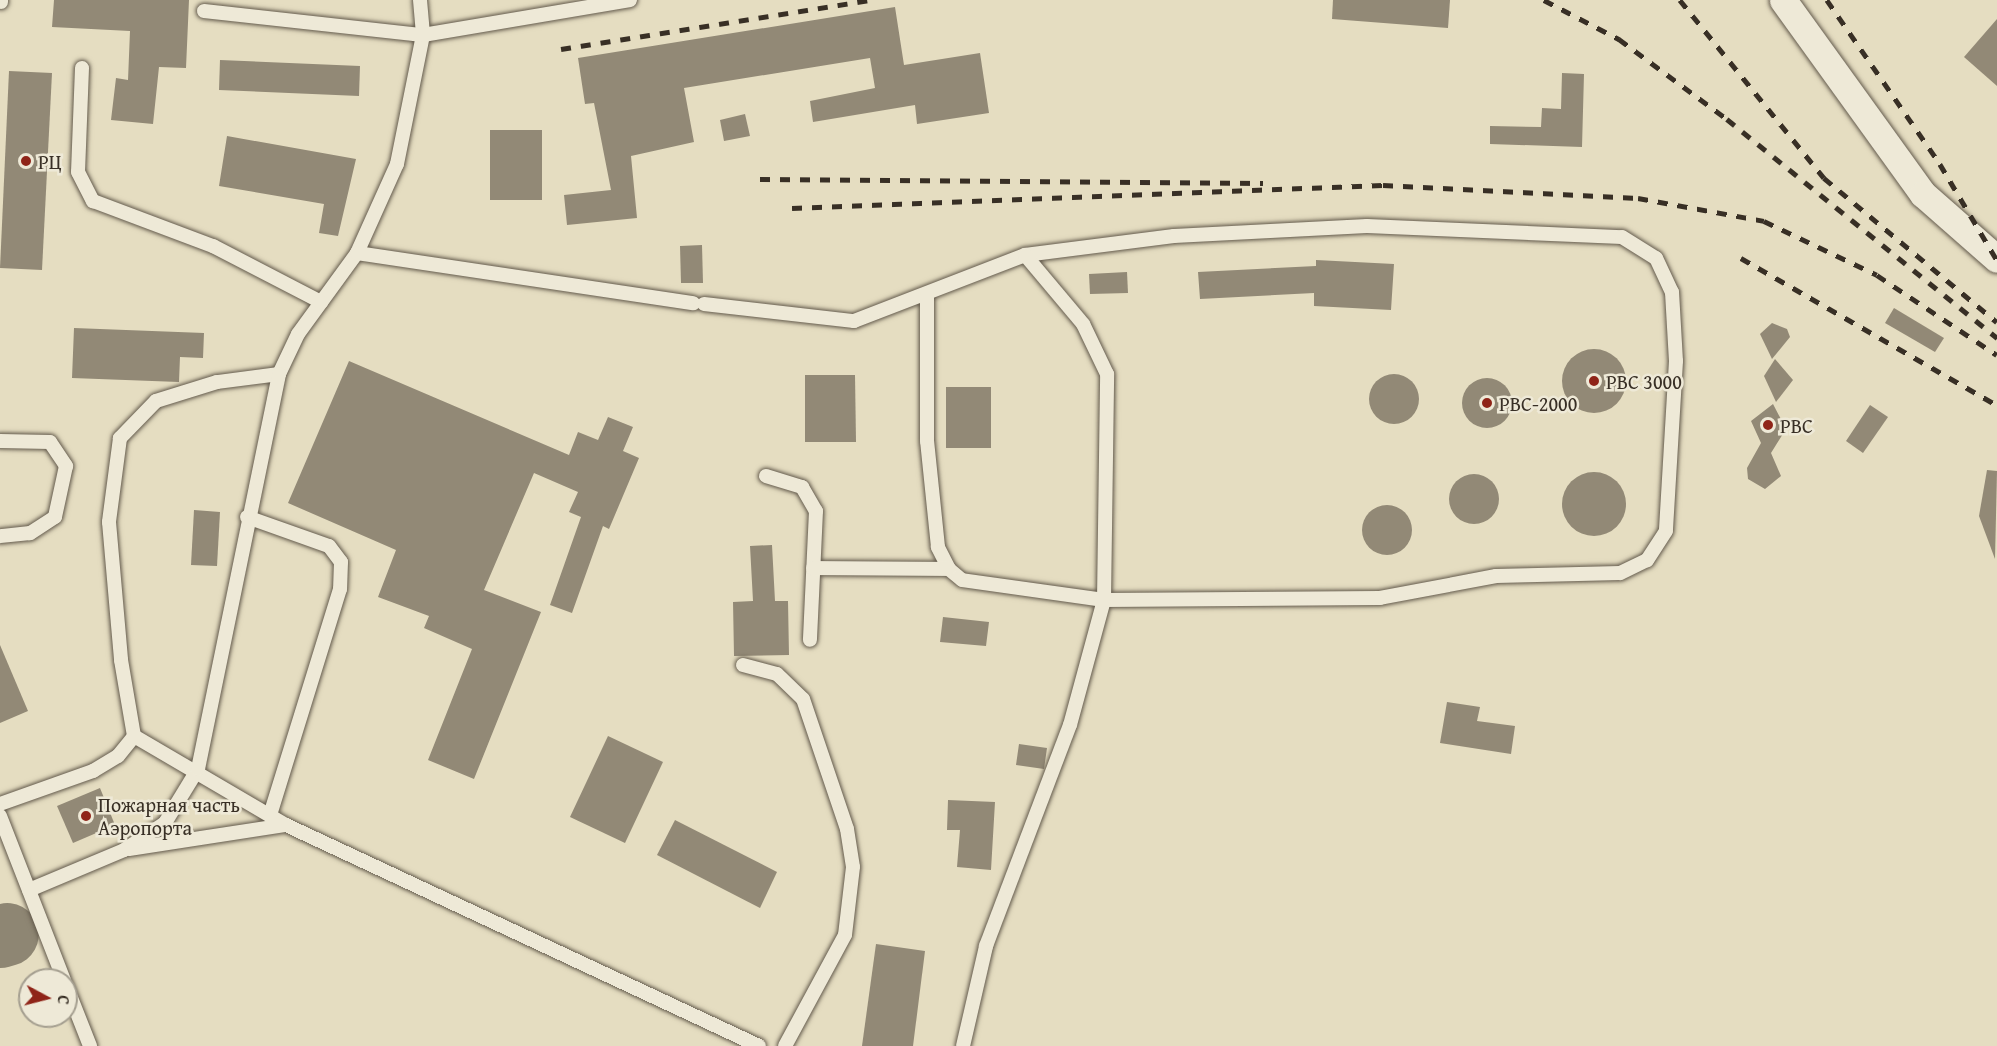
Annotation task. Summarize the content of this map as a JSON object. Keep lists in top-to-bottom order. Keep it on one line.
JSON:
{"places":["РЦ","РВС 3000","РВС-2000","РВС","Пожарная часть Аэропорта"],"north":"right"}
